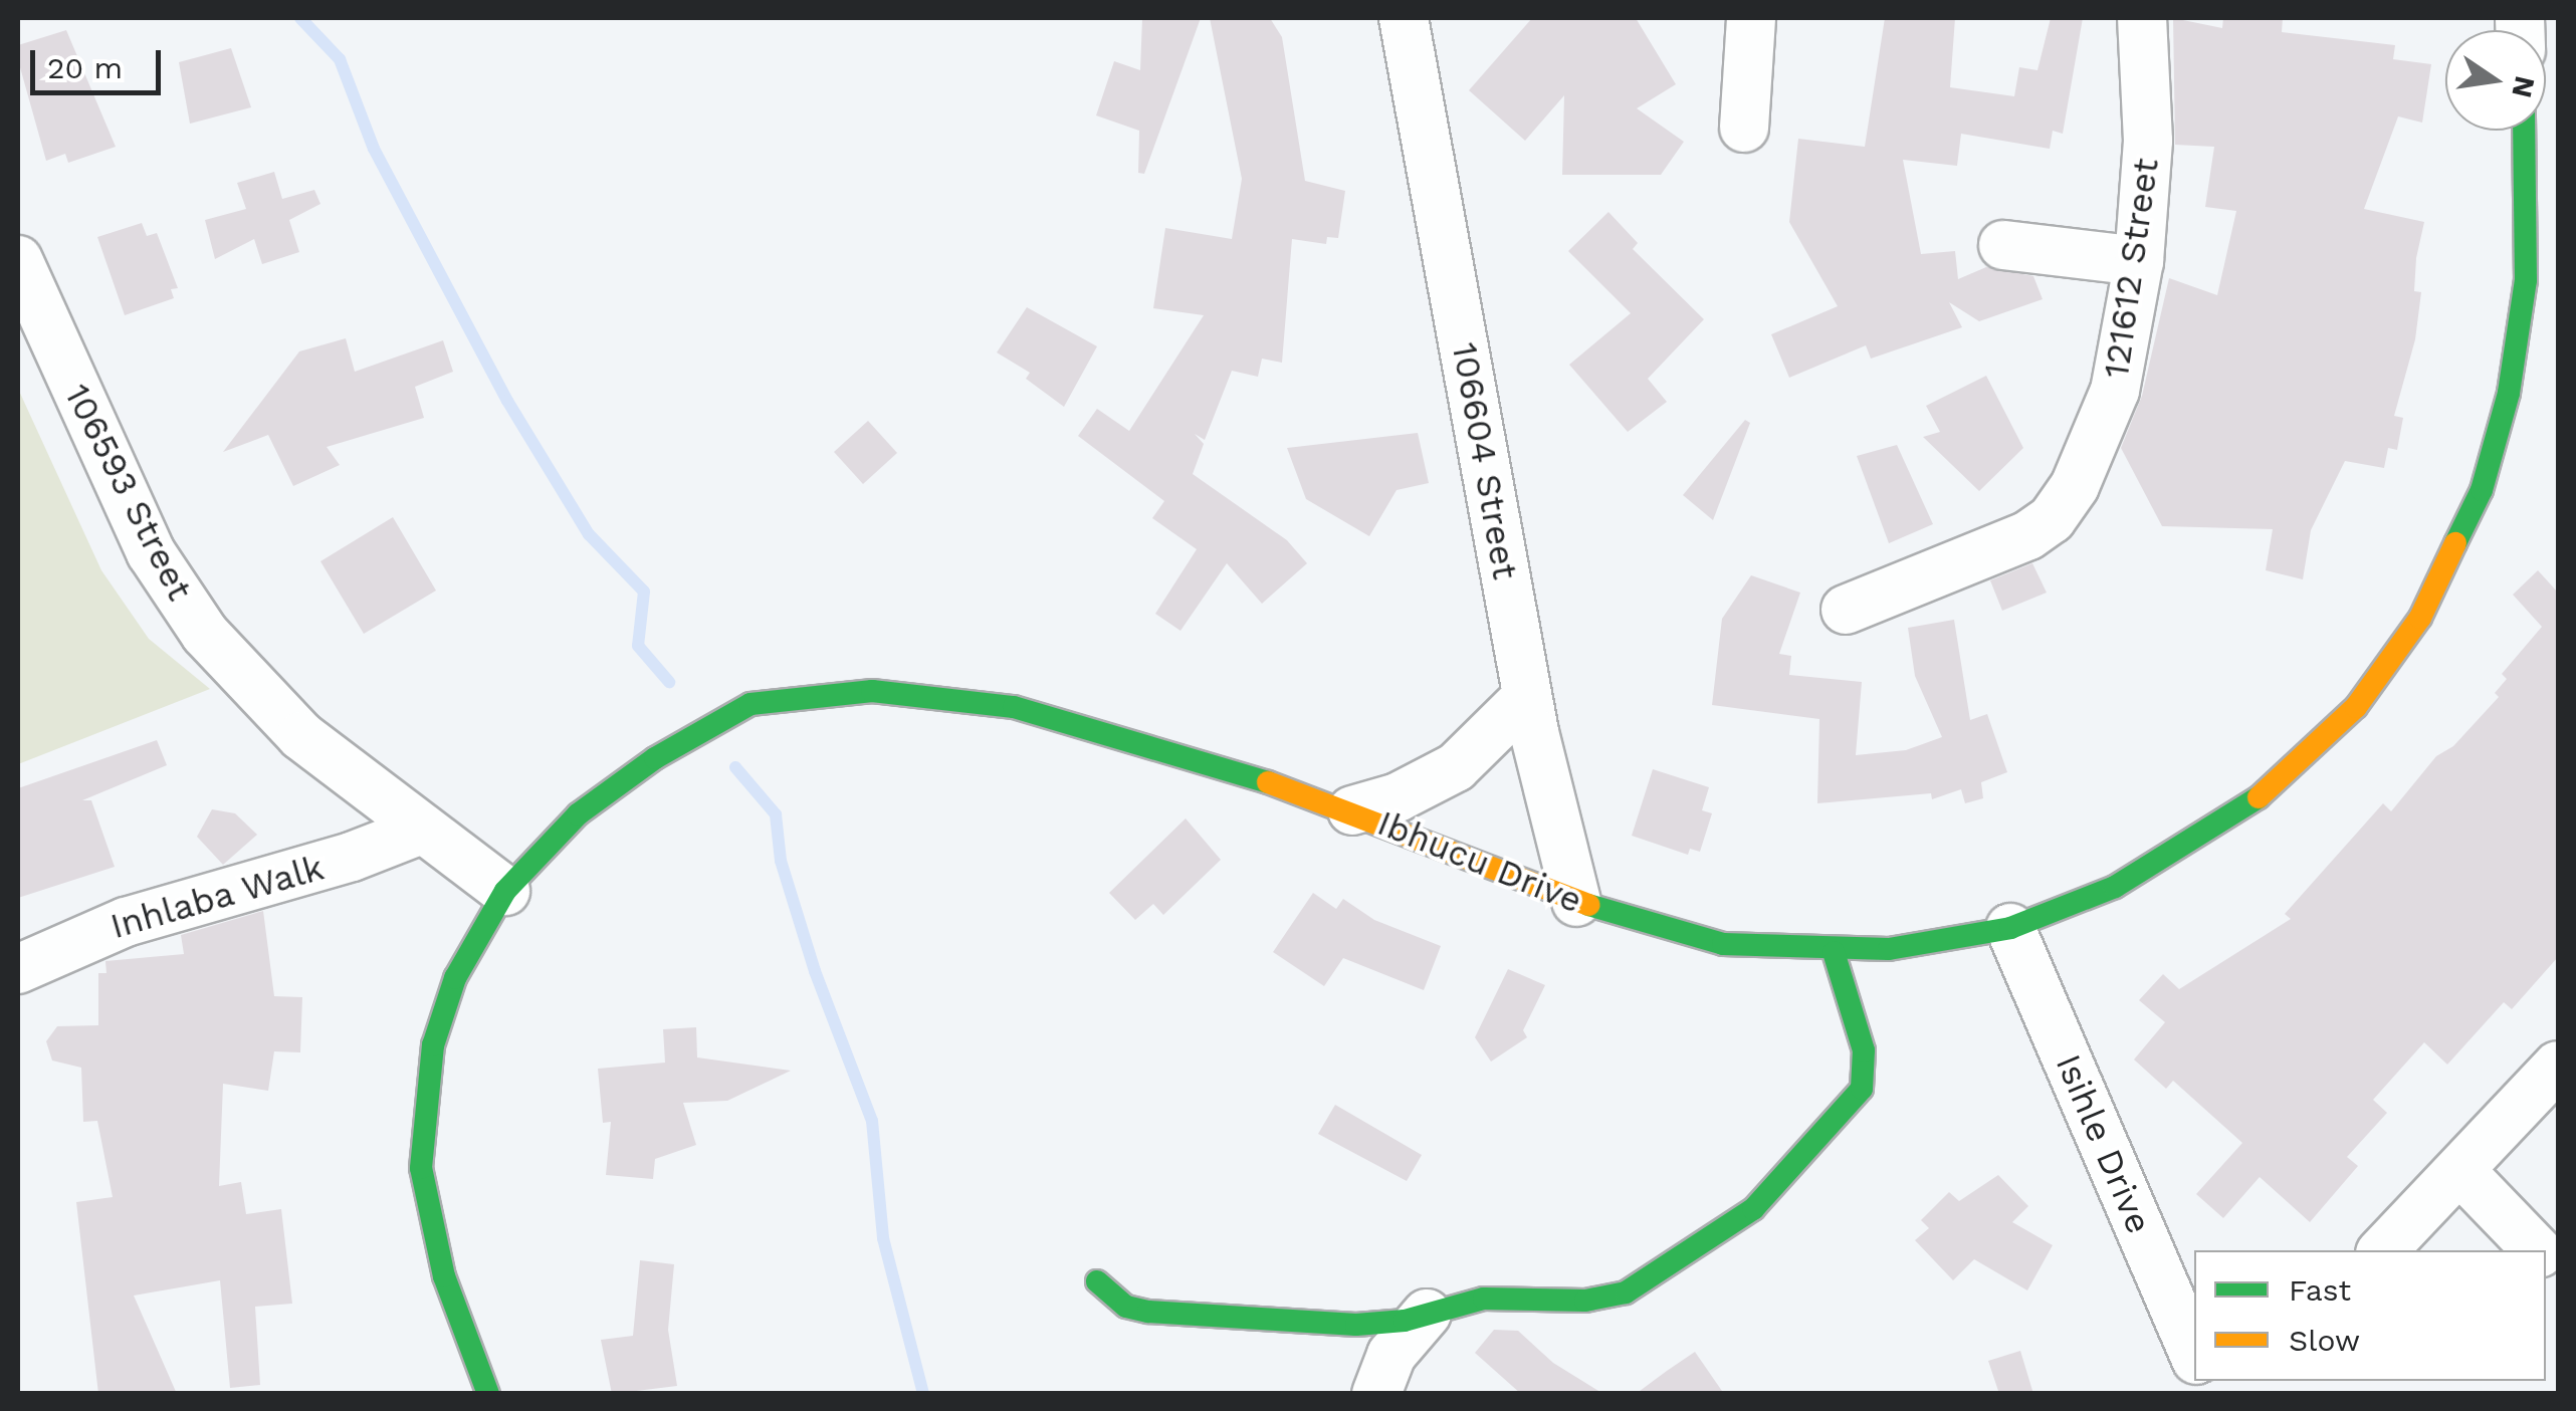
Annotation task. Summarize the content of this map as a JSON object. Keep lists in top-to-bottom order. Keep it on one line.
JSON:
{"streets":{"street":["121612 Street","106604 Street","106593 Street","Ibhucu Drive","Inhlaba Walk","Isihle Drive"]},"crossings":[["106604 Street","Ibhucu Drive"],["106593 Street","Ibhucu Drive"],["106593 Street","Inhlaba Walk"],["Ibhucu Drive","Isihle Drive"]],"legend":["Fast","Slow"],"scale_bar":"20 m","north":"right"}
